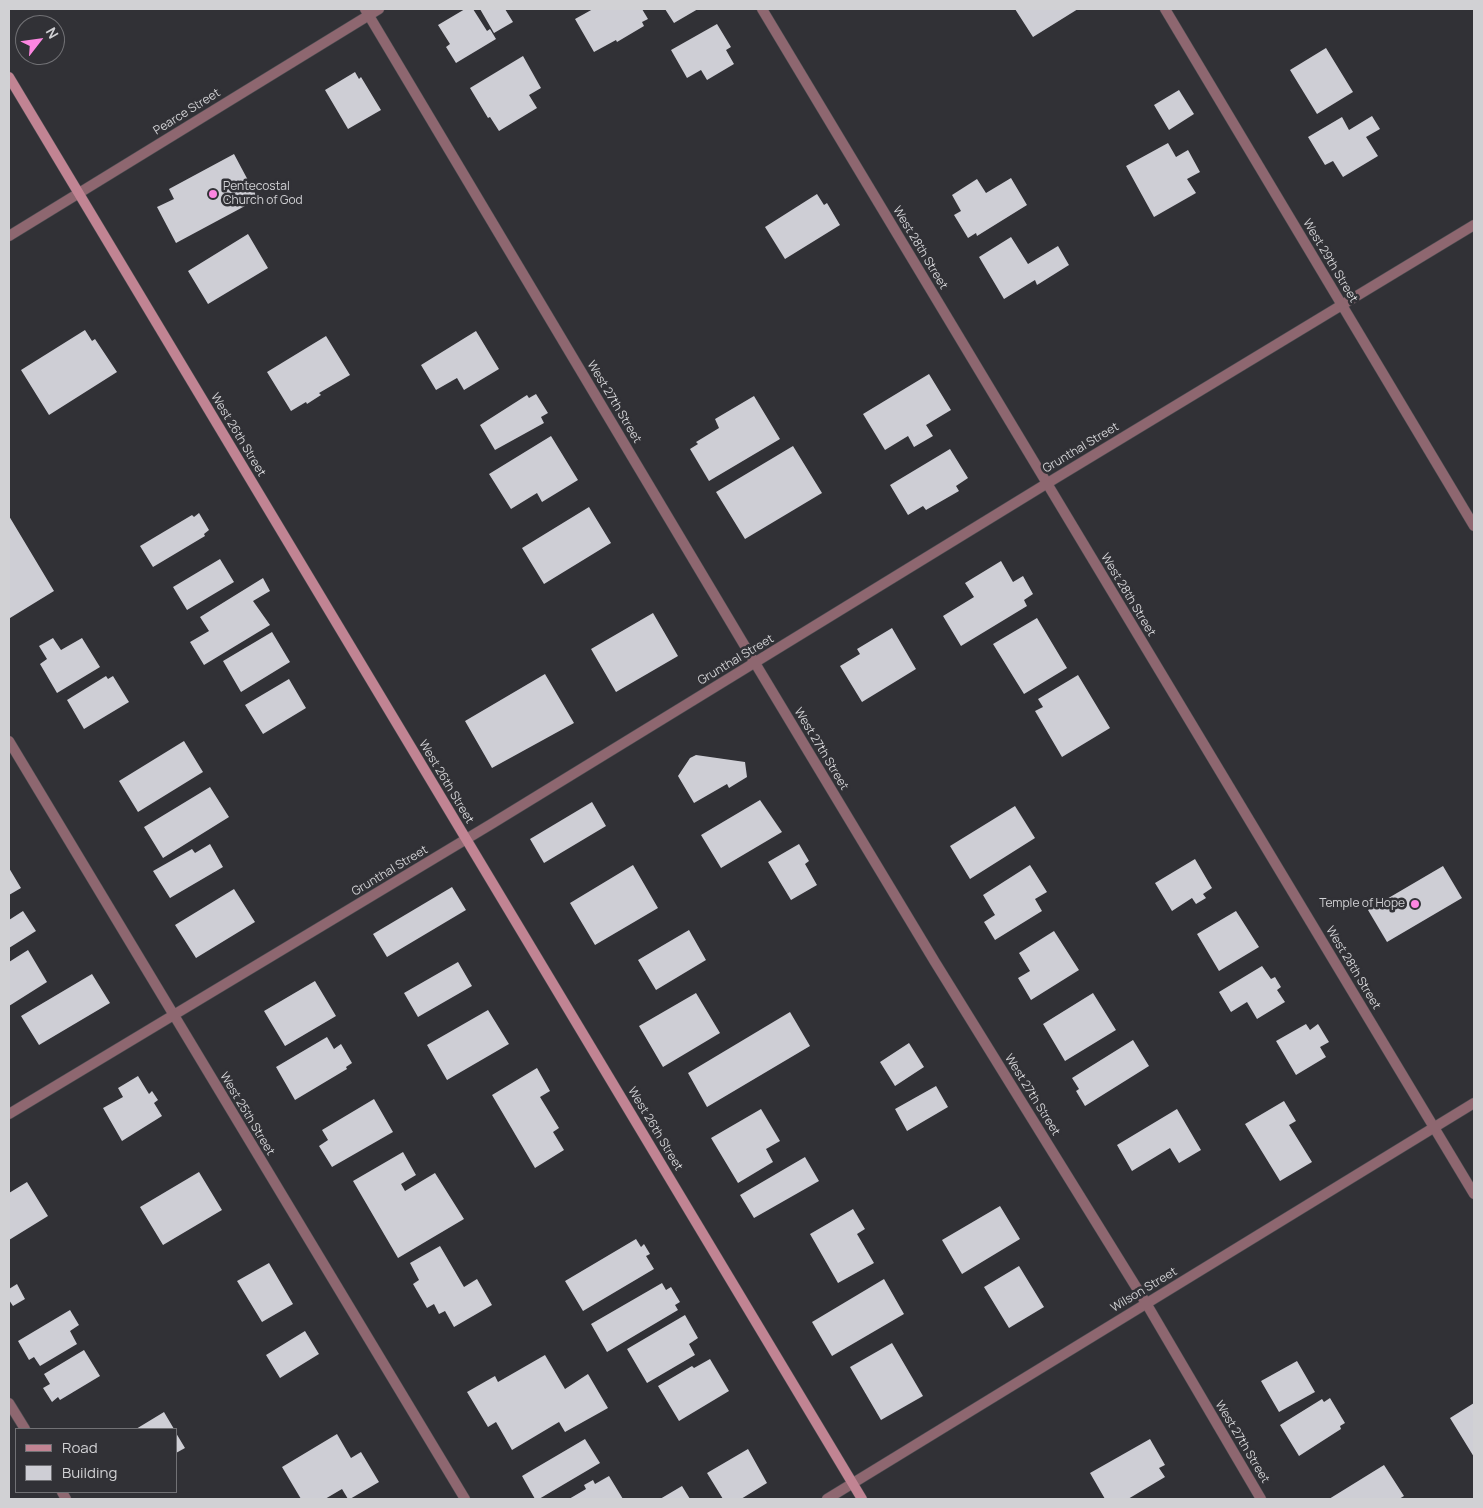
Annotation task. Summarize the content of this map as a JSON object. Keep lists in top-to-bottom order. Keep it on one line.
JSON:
{"streets":{"main road":["West 26th Street"],"street":["Pearce Street","West 28th Street","West 29th Street","West 27th Street","Grunthal Street","West 25th Street","Wilson Street"]},"crossings":[["Pearce Street","West 27th Street"],["Pearce Street","West 26th Street"],["West 28th Street","Grunthal Street"],["West 28th Street","Wilson Street"],["West 29th Street","Grunthal Street"],["West 27th Street","Grunthal Street"],["West 27th Street","Wilson Street"],["West 26th Street","Grunthal Street"],["West 26th Street","Wilson Street"],["Grunthal Street","West 25th Street"]],"places":["Pentecostal Church of God","Temple of Hope"],"legend":["Road","Building"],"north":"top right"}
